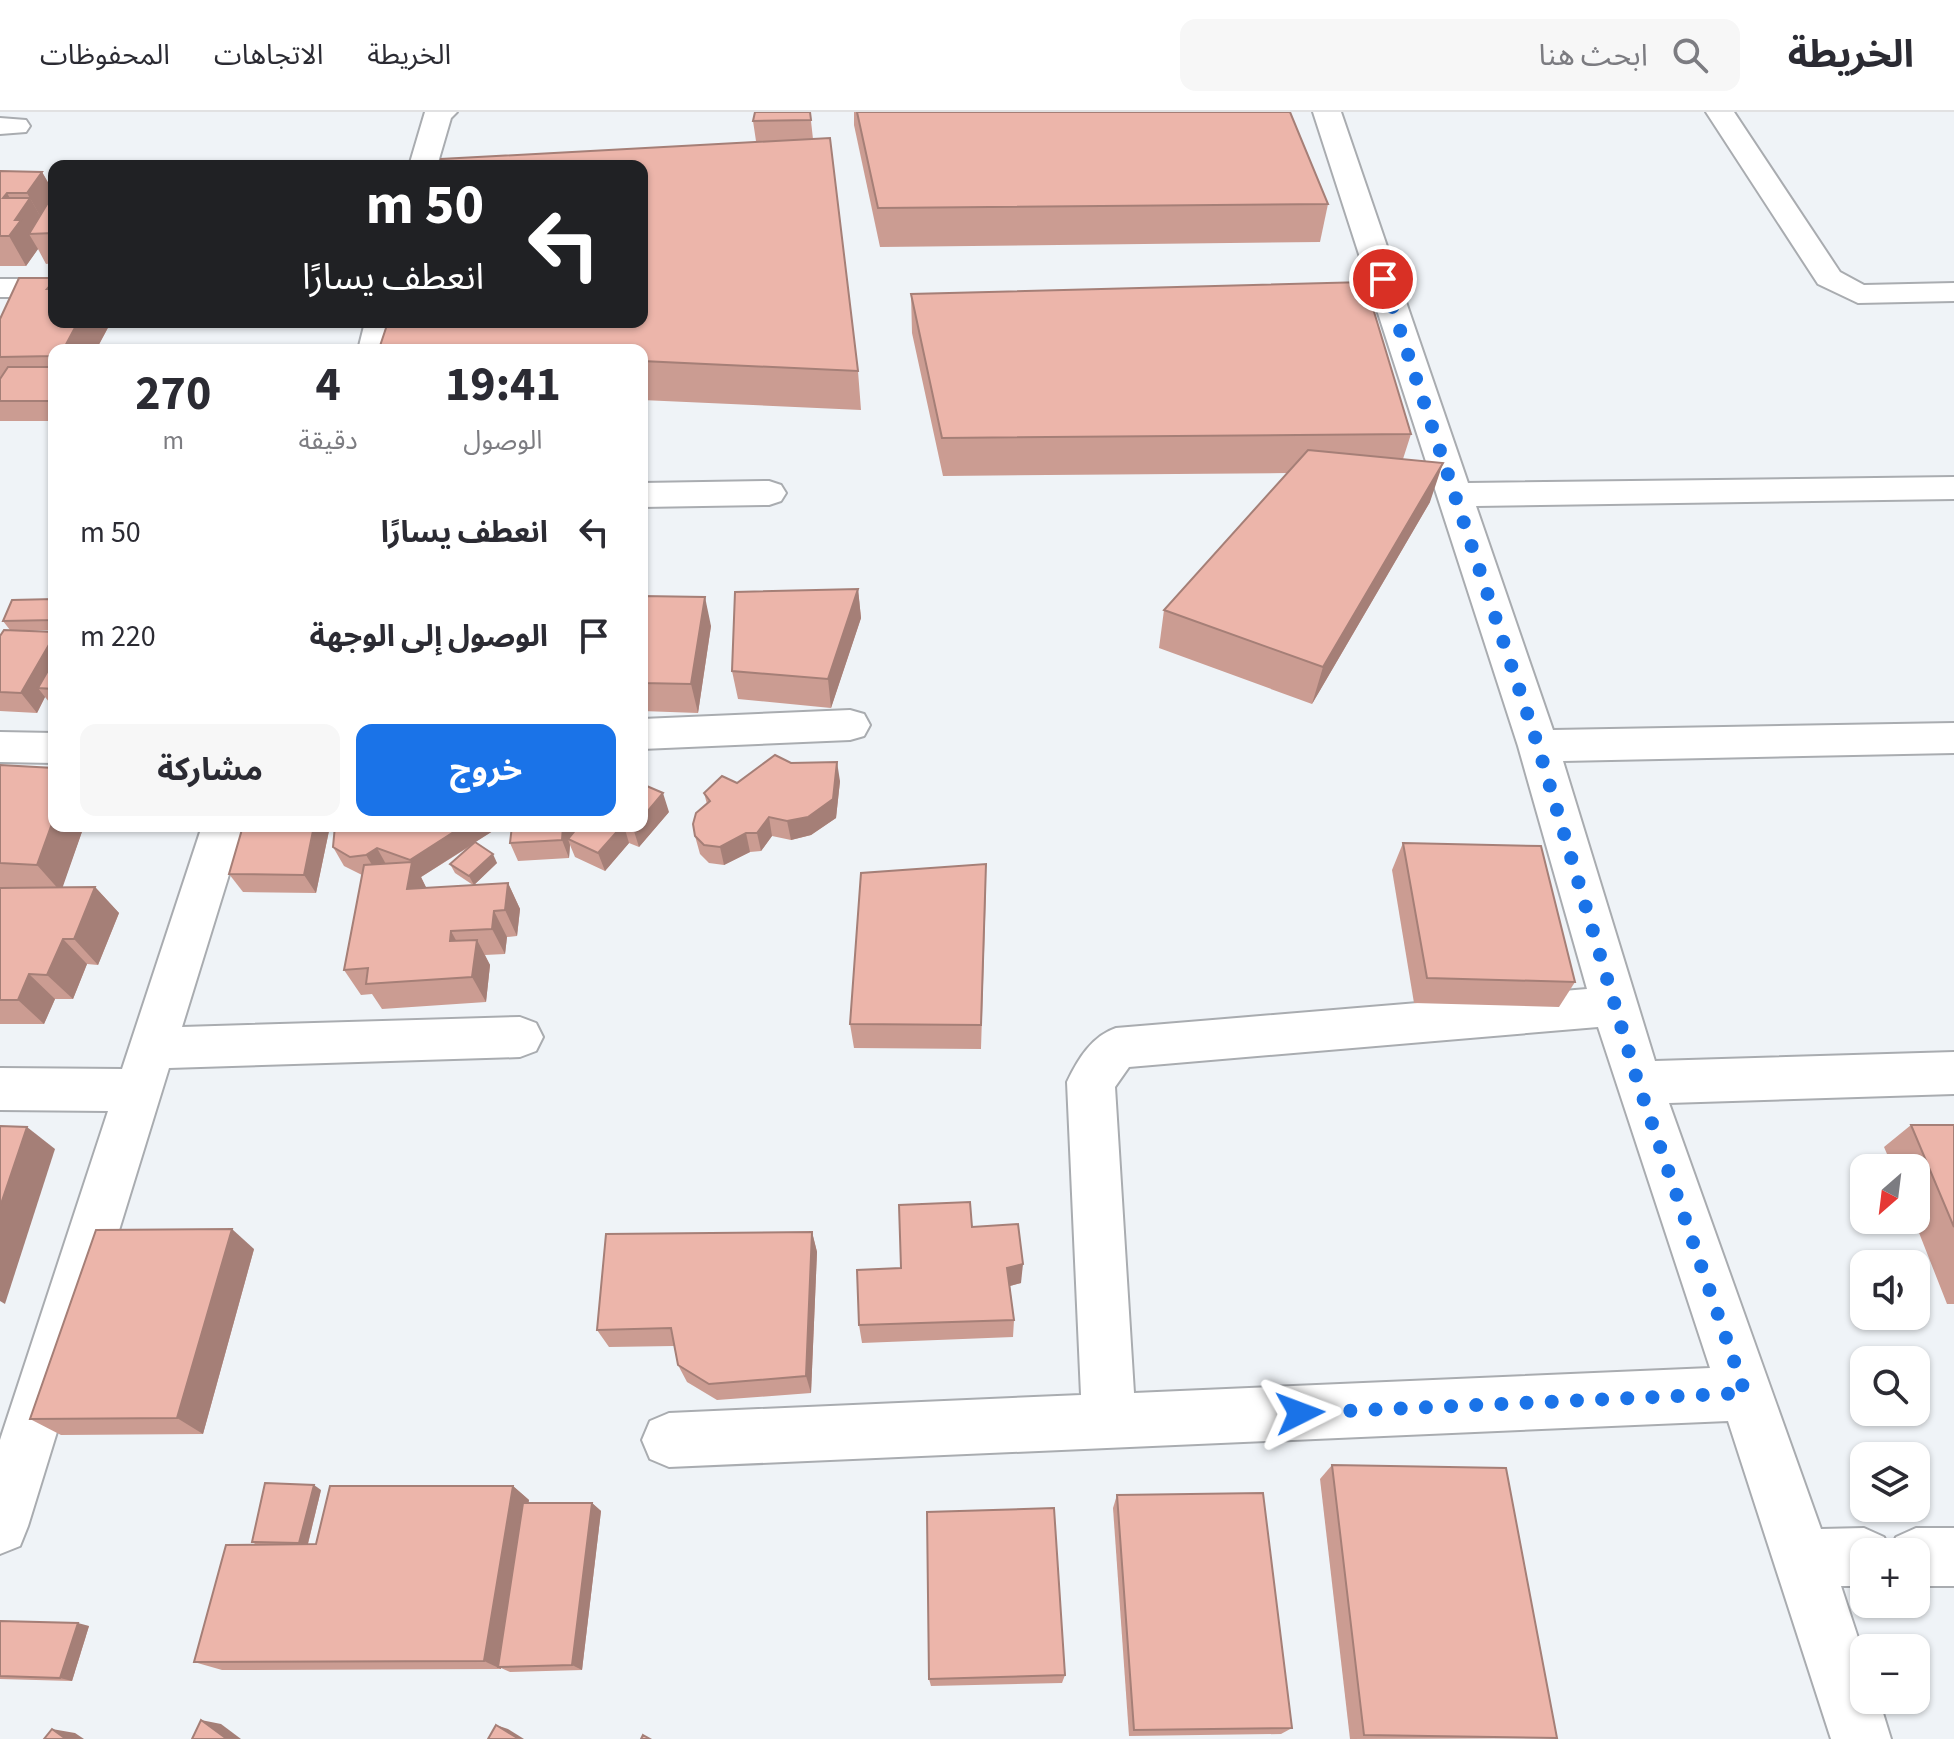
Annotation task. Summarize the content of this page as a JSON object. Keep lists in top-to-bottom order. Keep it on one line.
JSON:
{"north":"bottom left","page":{"header":"الخريطة","search":"ابحث هنا","nav":["الخريطة","الاتجاهات","المحفوظات"],"turn":["50 m","انعطف يسارًا"],"eta":["19:41","الوصول","4","دقيقة","270","m"],"list":[{"name":"انعطف يسارًا","value":"50 m"},{"name":"الوصول إلى الوجهة","value":"220 m"}],"buttons":["خروج","مشاركة"],"map_buttons":["+","−"]}}
